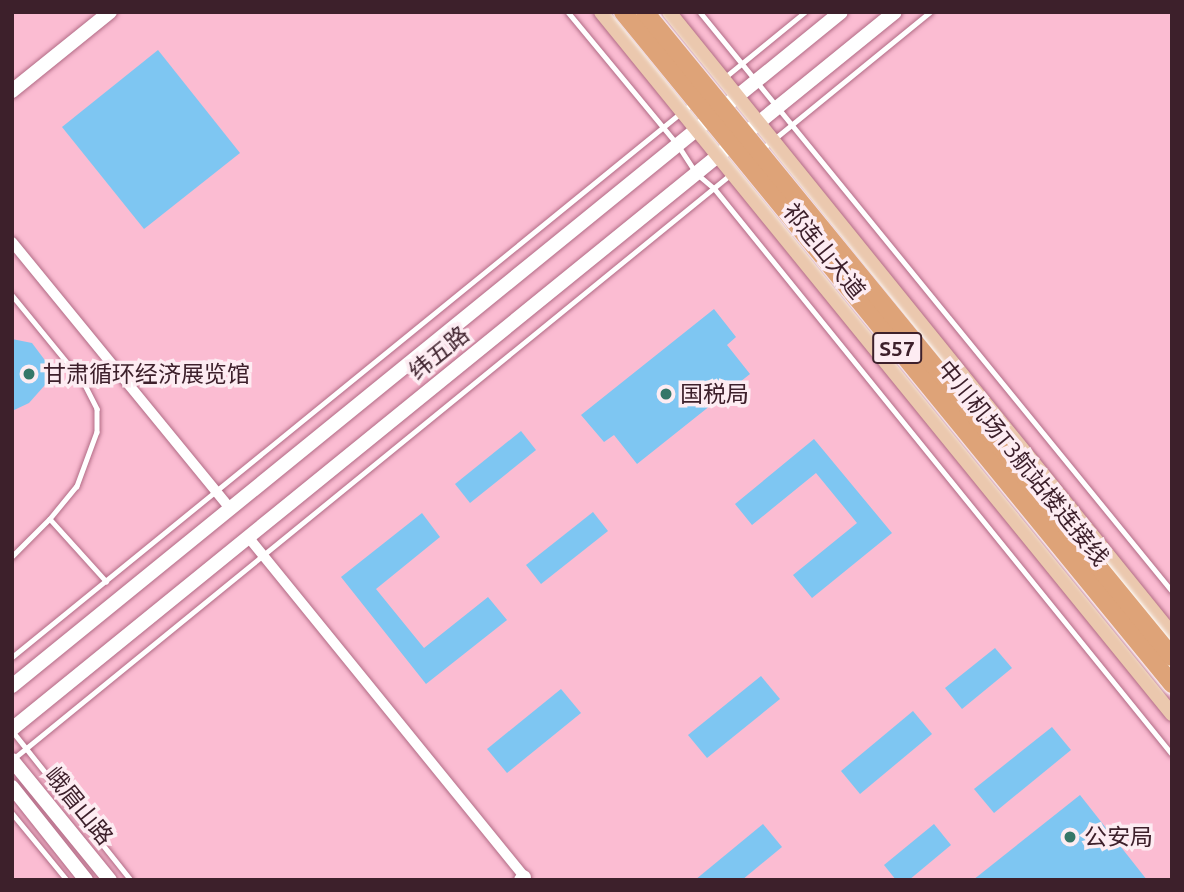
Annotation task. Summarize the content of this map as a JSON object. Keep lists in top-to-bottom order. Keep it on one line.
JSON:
{"streets":{"highway":["S57","中川机场T3航站楼连接线"],"main road":["祁连山大道"],"street":["纬五路","峨眉山路"]},"crossings":[["祁连山大道","纬五路"]],"places":["甘肃循环经济展览馆","国税局","公安局"]}
